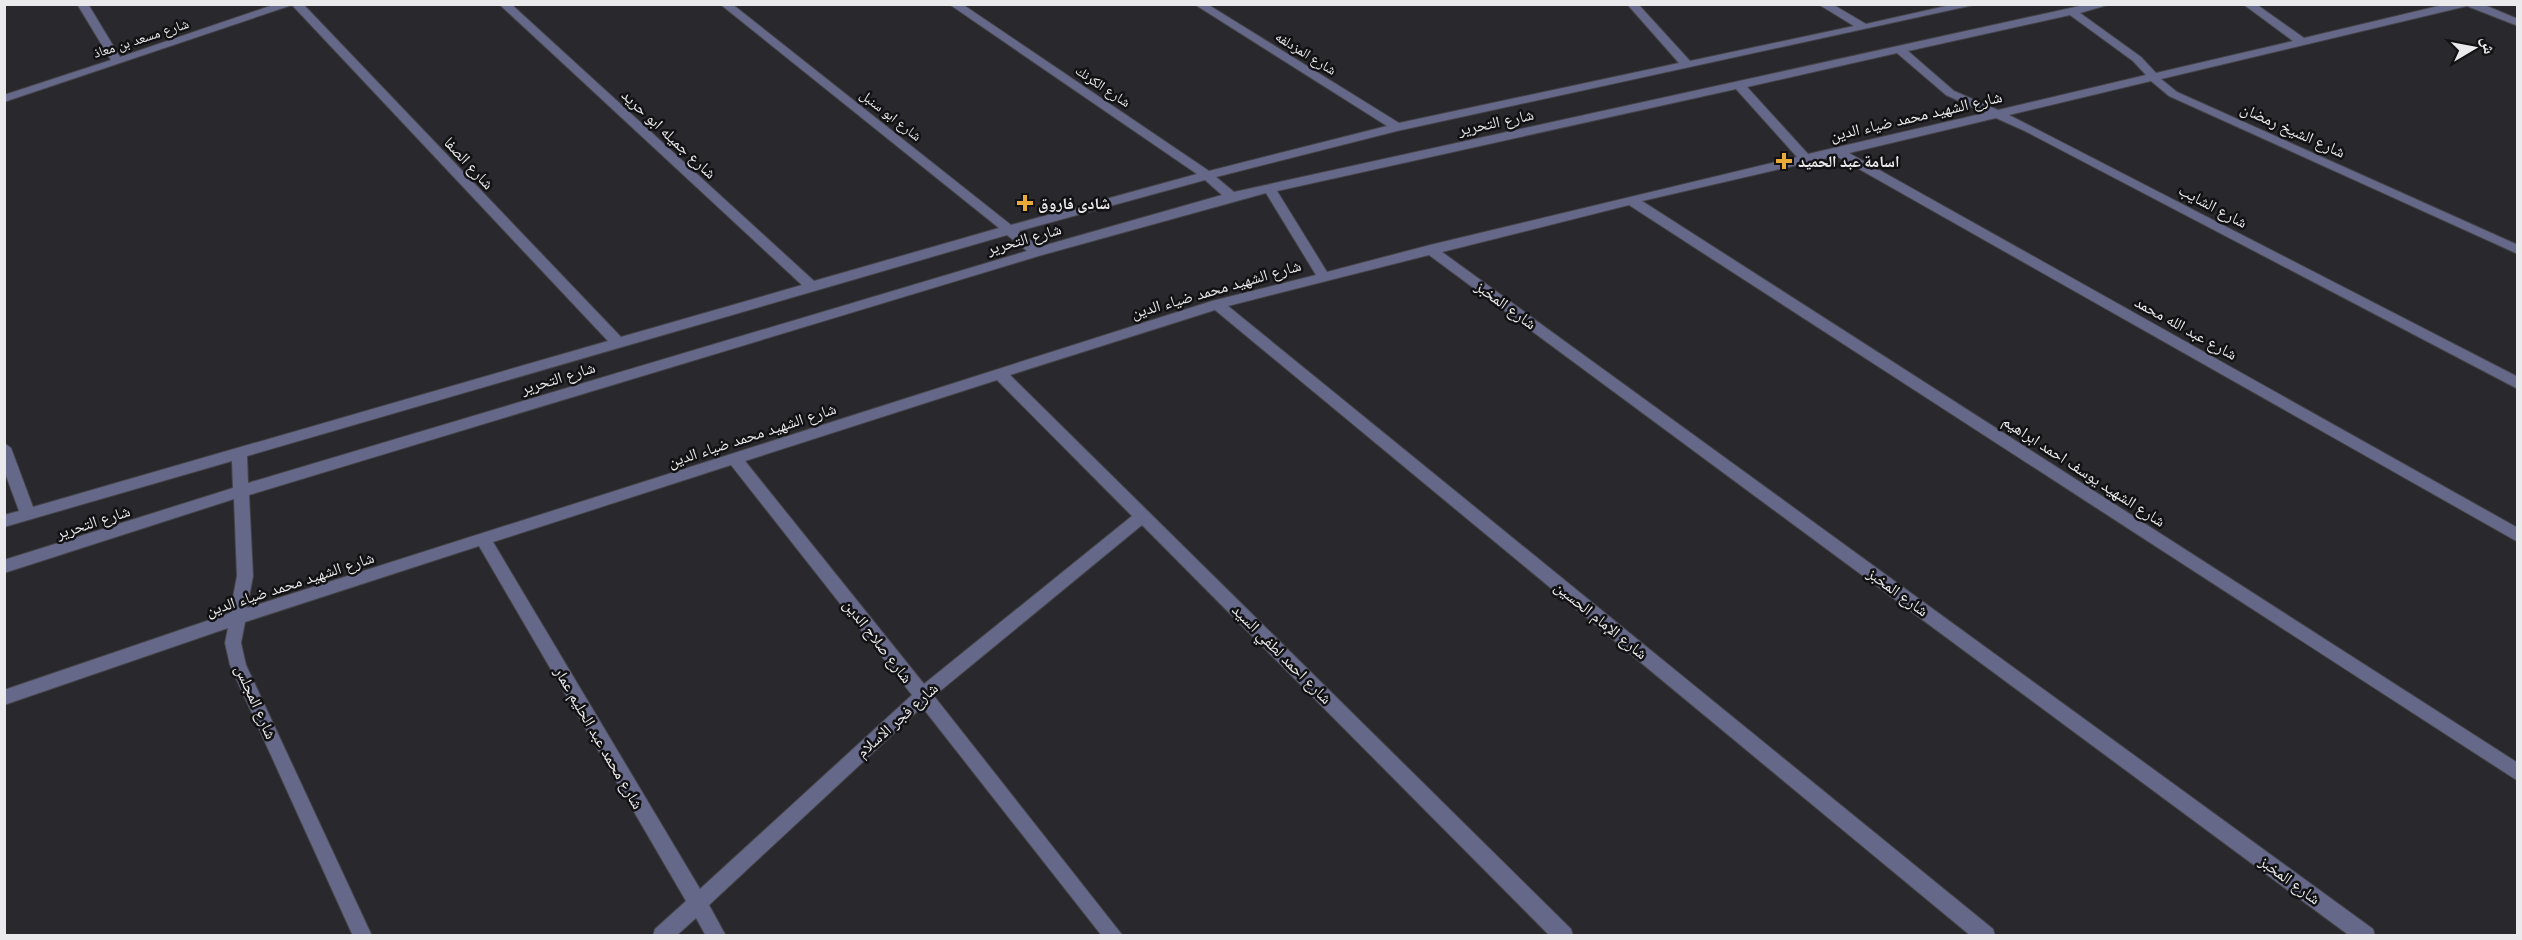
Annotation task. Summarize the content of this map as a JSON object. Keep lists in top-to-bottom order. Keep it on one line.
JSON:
{"streets":{"street":["شارع مسعد بن معاذ","شارع المزدلفه","شارع الكرنك","شارع ابو سنبل","شارع الشهيد محمد ضياء الدين","شارع التحرير","شارع الشيخ رمضان","شارع جميله ابو حريد","شارع الصفا","شارع الشايب","شارع المخبز","شارع عبد الله محمد","شارع الشهيد يوسف احمد ابراهيم","شارع الإمام الحسين","شارع صلاح الدين","شارع احمد لطفي السيد","شارع المجلس","شارع فجر الاسلام","شارع محمد عبد الحليم عمار"]},"crossings":[["شارع المزدلفه","شارع التحرير"],["شارع الكرنك","شارع التحرير"],["شارع ابو سنبل","شارع التحرير"],["شارع الشهيد محمد ضياء الدين","شارع الشيخ رمضان"],["شارع الشهيد محمد ضياء الدين","شارع الشايب"],["شارع الشهيد محمد ضياء الدين","شارع المخبز"],["شارع الشهيد محمد ضياء الدين","شارع عبد الله محمد"],["شارع الشهيد محمد ضياء الدين","شارع الشهيد يوسف احمد ابراهيم"],["شارع الشهيد محمد ضياء الدين","شارع الإمام الحسين"],["شارع الشهيد محمد ضياء الدين","شارع صلاح الدين"],["شارع الشهيد محمد ضياء الدين","شارع احمد لطفي السيد"],["شارع الشهيد محمد ضياء الدين","شارع المجلس"],["شارع الشهيد محمد ضياء الدين","شارع محمد عبد الحليم عمار"],["شارع التحرير","شارع الشيخ رمضان"],["شارع التحرير","شارع جميله ابو حريد"],["شارع التحرير","شارع الصفا"],["شارع التحرير","شارع الشايب"],["شارع التحرير","شارع المجلس"],["شارع صلاح الدين","شارع فجر الاسلام"],["شارع احمد لطفي السيد","شارع فجر الاسلام"],["شارع فجر الاسلام","شارع محمد عبد الحليم عمار"]],"places":{"health":["اسامة عبد الحميد","شادى فاروق"]},"north":"right"}
